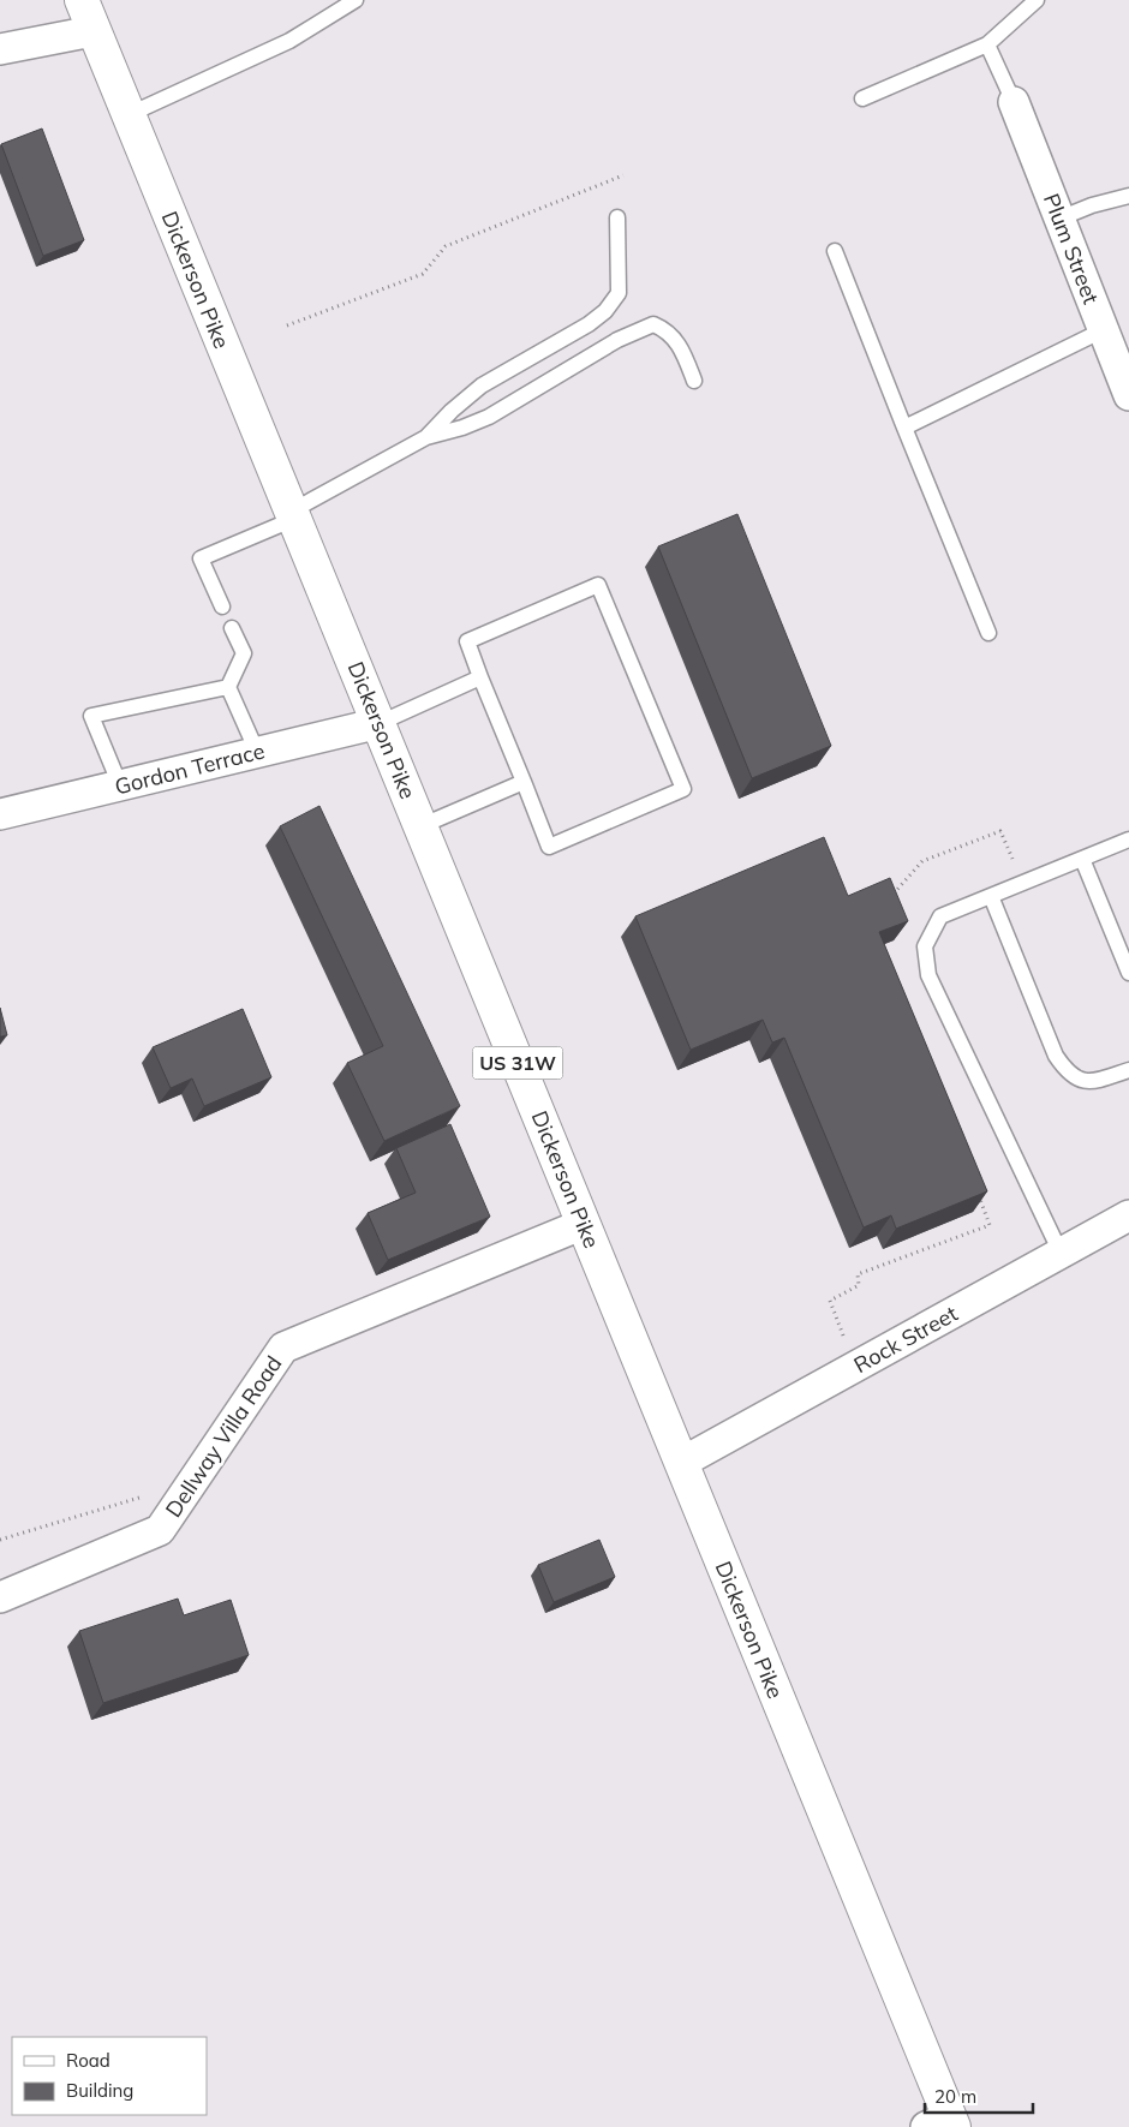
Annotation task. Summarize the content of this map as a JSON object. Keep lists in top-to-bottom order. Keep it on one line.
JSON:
{"streets":{"main road":["Dickerson Pike","US 31W"],"street":["Plum Street","Gordon Terrace","Rock Street","Dellway Villa Road"]},"crossings":[["Dickerson Pike","Gordon Terrace"],["Dickerson Pike","Rock Street"],["Dickerson Pike","Dellway Villa Road"]],"legend":["Road","Building"],"scale_bar":"20 m"}
